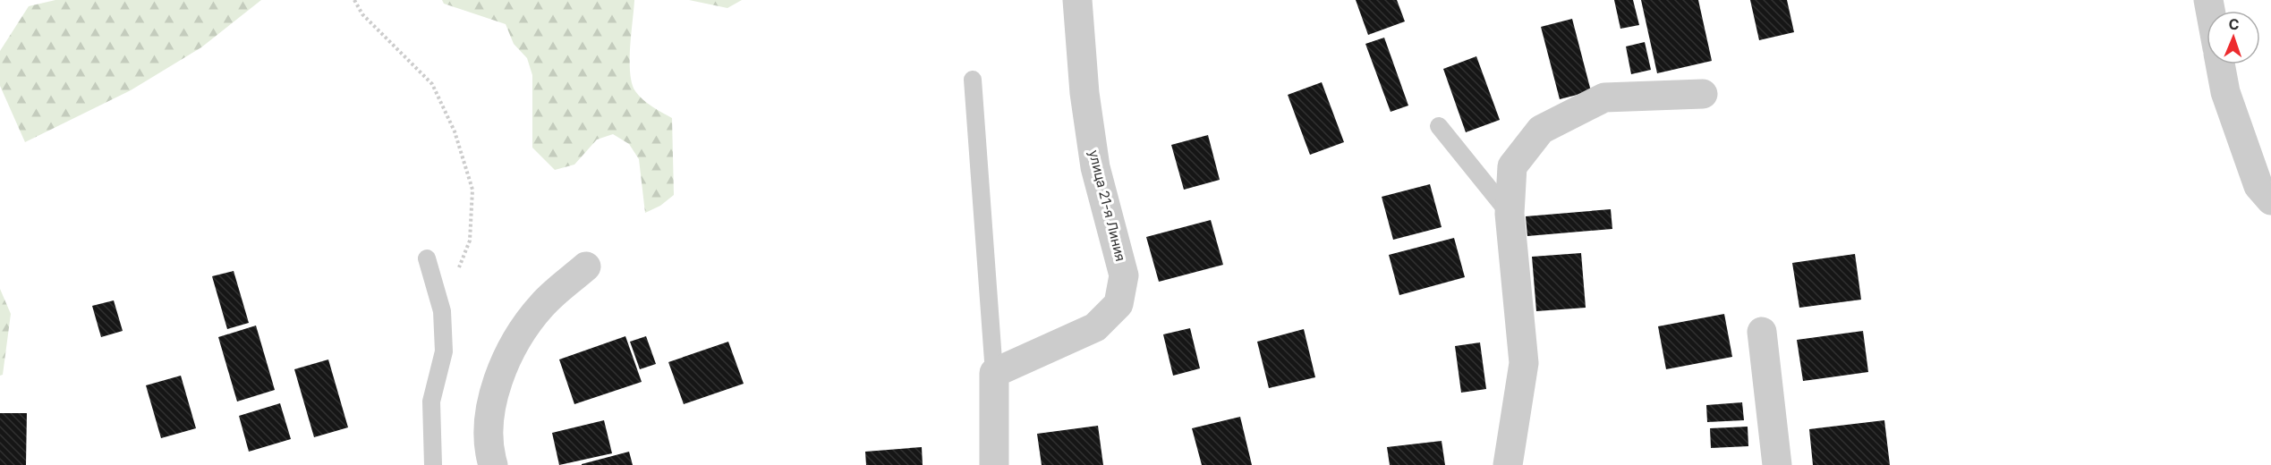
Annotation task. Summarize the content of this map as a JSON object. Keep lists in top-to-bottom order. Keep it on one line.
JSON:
{"streets":{"street":["улица 21-я Линия"]},"north":"top"}
